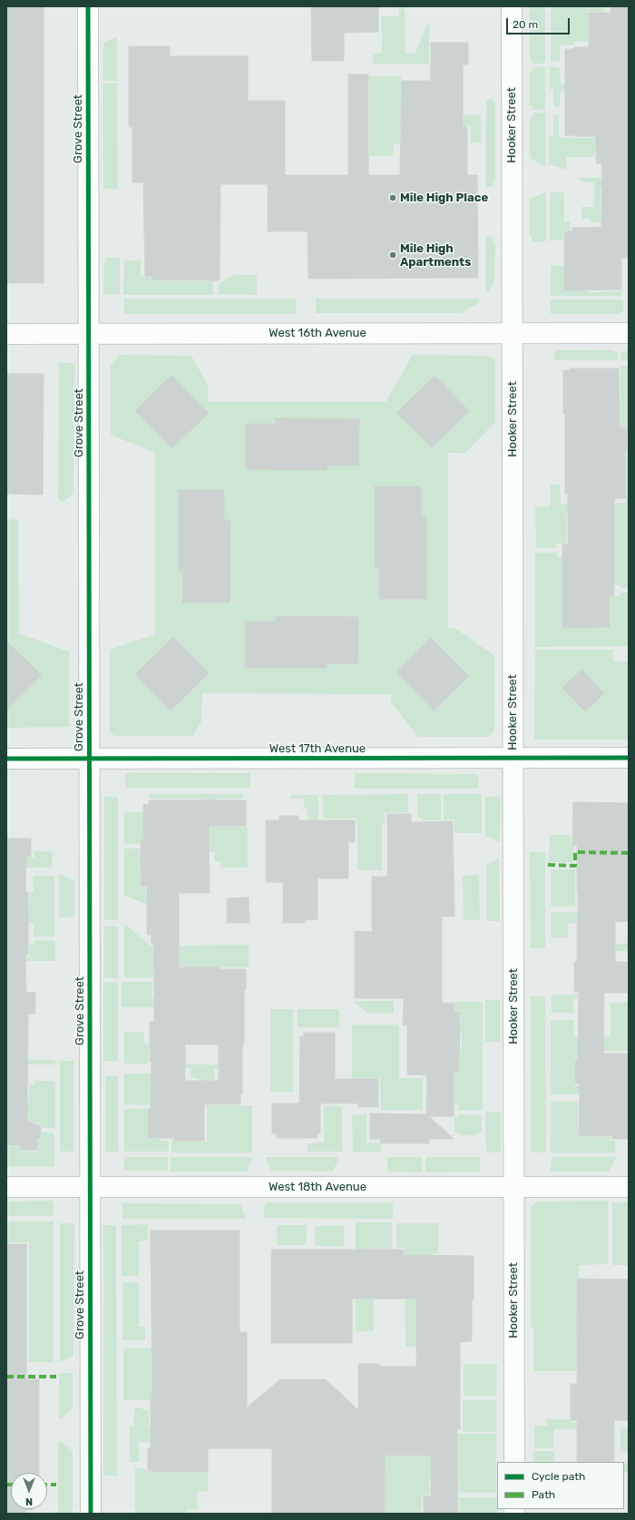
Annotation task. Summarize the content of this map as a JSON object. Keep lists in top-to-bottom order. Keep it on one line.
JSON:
{"streets":{"street":["Hooker Street","Grove Street","West 16th Avenue","West 17th Avenue","West 18th Avenue"]},"crossings":[["Hooker Street","West 16th Avenue"],["Hooker Street","West 17th Avenue"],["Hooker Street","West 18th Avenue"],["Grove Street","West 16th Avenue"],["Grove Street","West 17th Avenue"],["Grove Street","West 18th Avenue"]],"places":["Mile High Place","Mile High Apartments"],"legend":["Cycle path","Path"],"scale_bar":"20 m","north":"bottom"}
